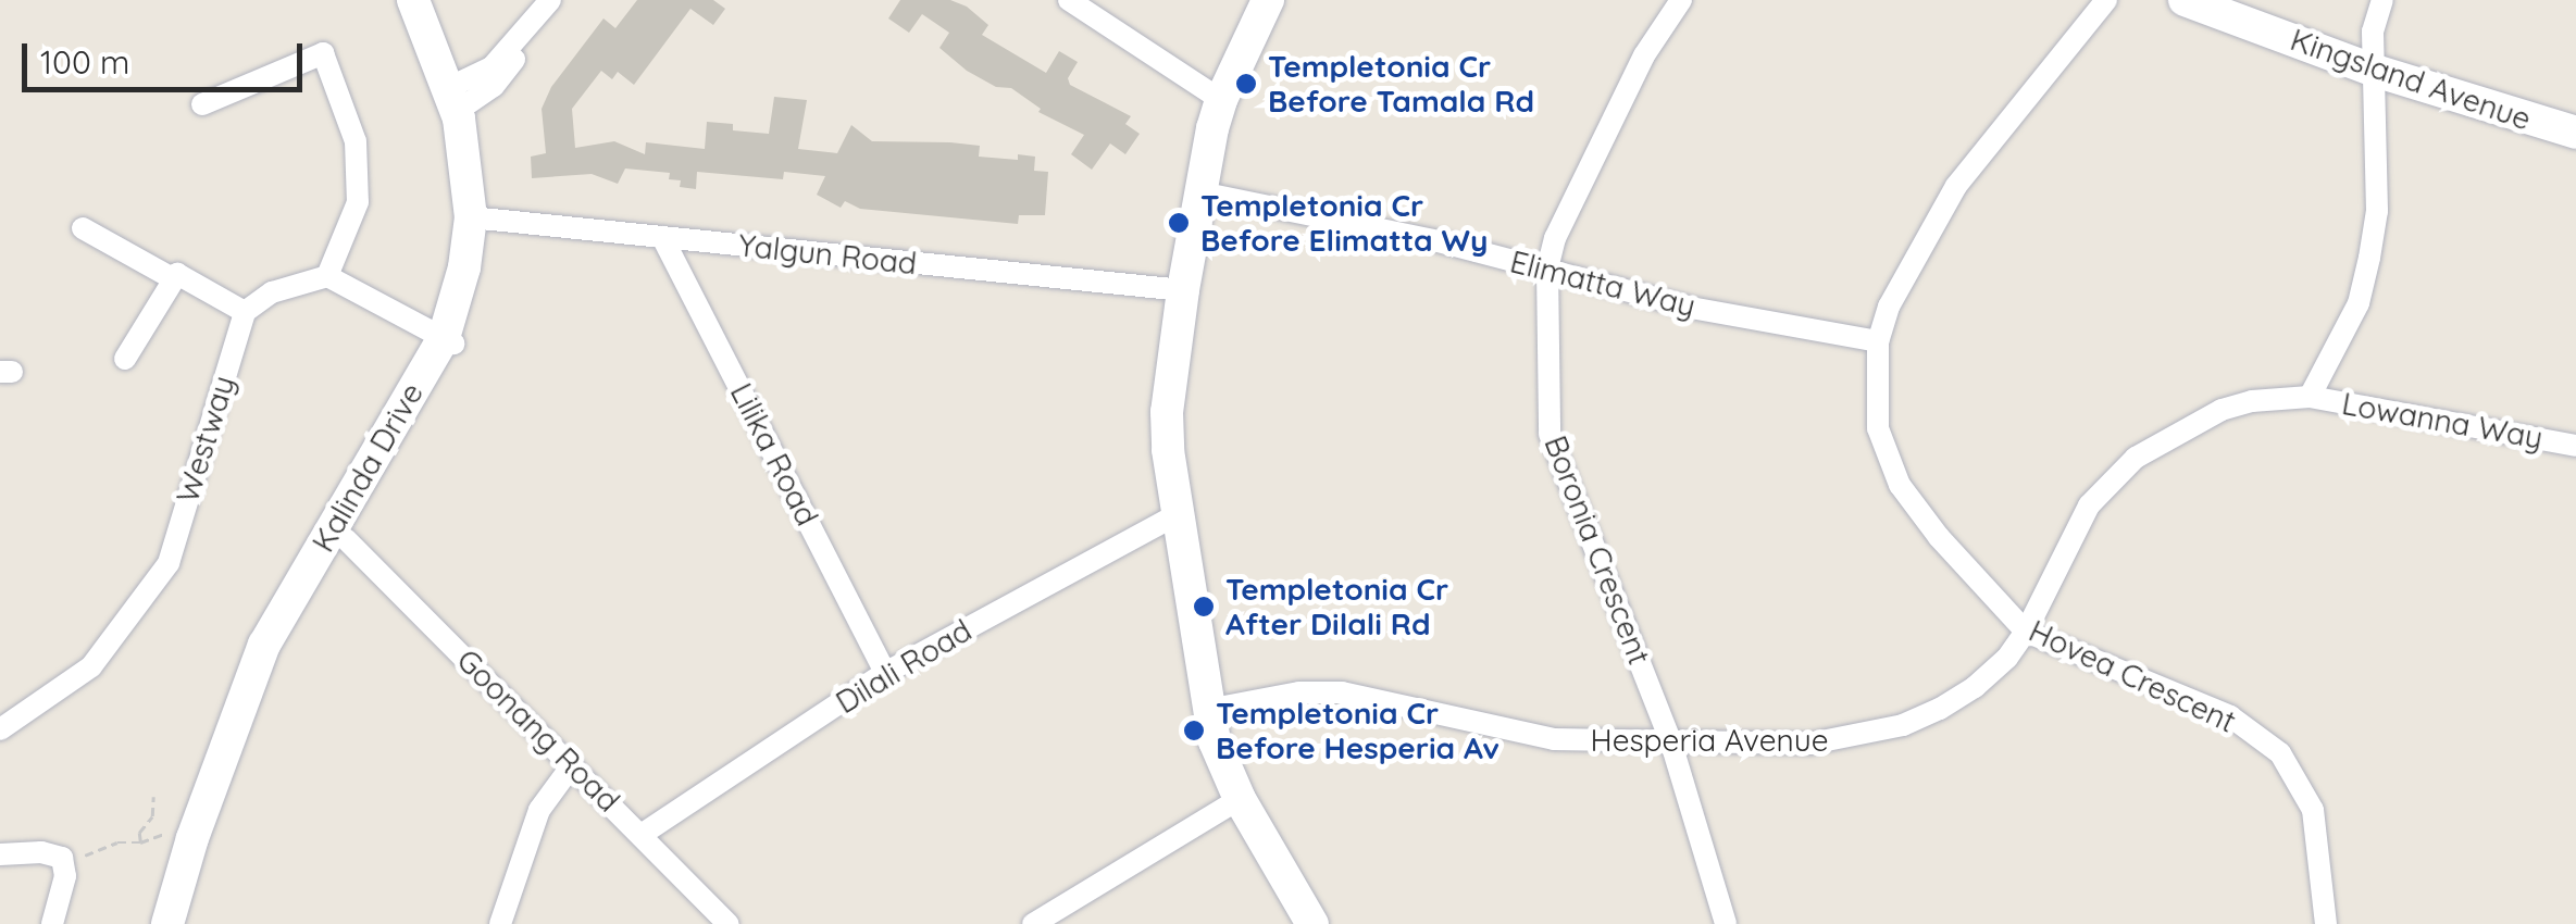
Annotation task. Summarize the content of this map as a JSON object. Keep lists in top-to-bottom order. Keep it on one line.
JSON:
{"streets":{"street":["Kingsland Avenue","Yalgun Road","Elimatta Way","Lowanna Way","Westway","Lilika Road","Kalinda Drive","Boronia Crescent","Dilali Road","Hovea Crescent","Goonang Road","Hesperia Avenue"]},"crossings":[["Yalgun Road","Lilika Road"],["Yalgun Road","Kalinda Drive"],["Elimatta Way","Boronia Crescent"],["Elimatta Way","Hovea Crescent"],["Lowanna Way","Hesperia Avenue"],["Lilika Road","Dilali Road"],["Kalinda Drive","Goonang Road"],["Boronia Crescent","Hesperia Avenue"],["Dilali Road","Goonang Road"],["Hovea Crescent","Hesperia Avenue"]],"places":["Templetonia Cr Before Tamala Rd","Templetonia Cr Before Elimatta Wy","Templetonia Cr After Dilali Rd","Templetonia Cr Before Hesperia Av"],"scale_bar":"100 m"}
